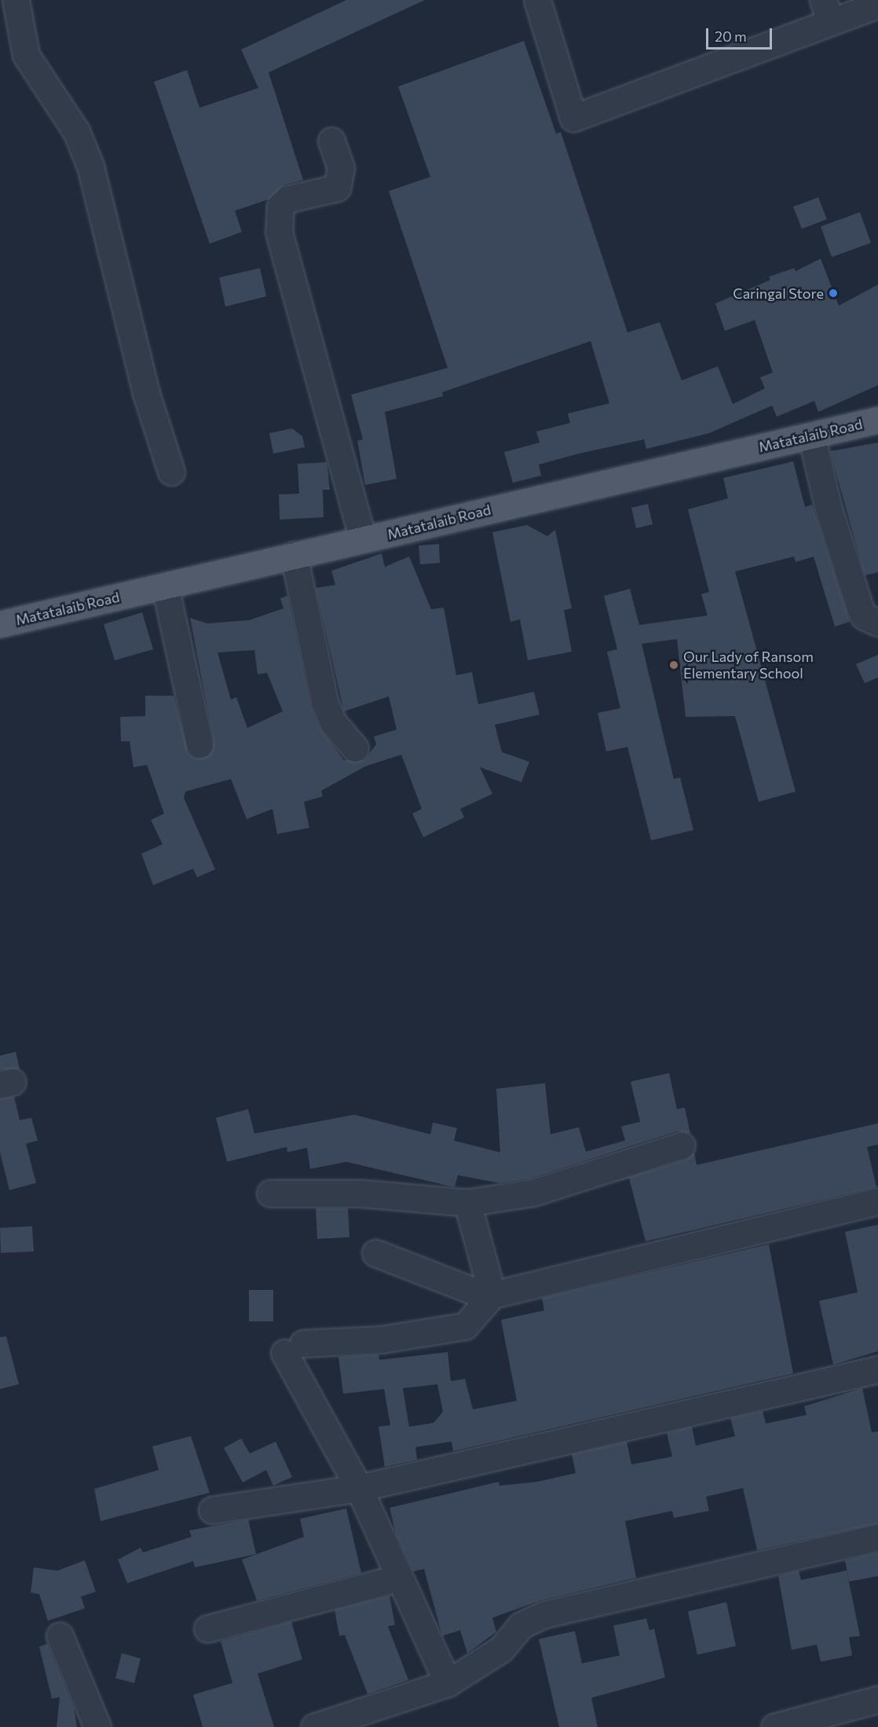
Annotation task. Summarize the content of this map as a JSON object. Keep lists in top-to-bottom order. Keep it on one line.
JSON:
{"streets":{"main road":["Matatalaib Road"]},"places":["Caringal Store","Our Lady of Ransom Elementary School"],"scale_bar":"20 m"}
